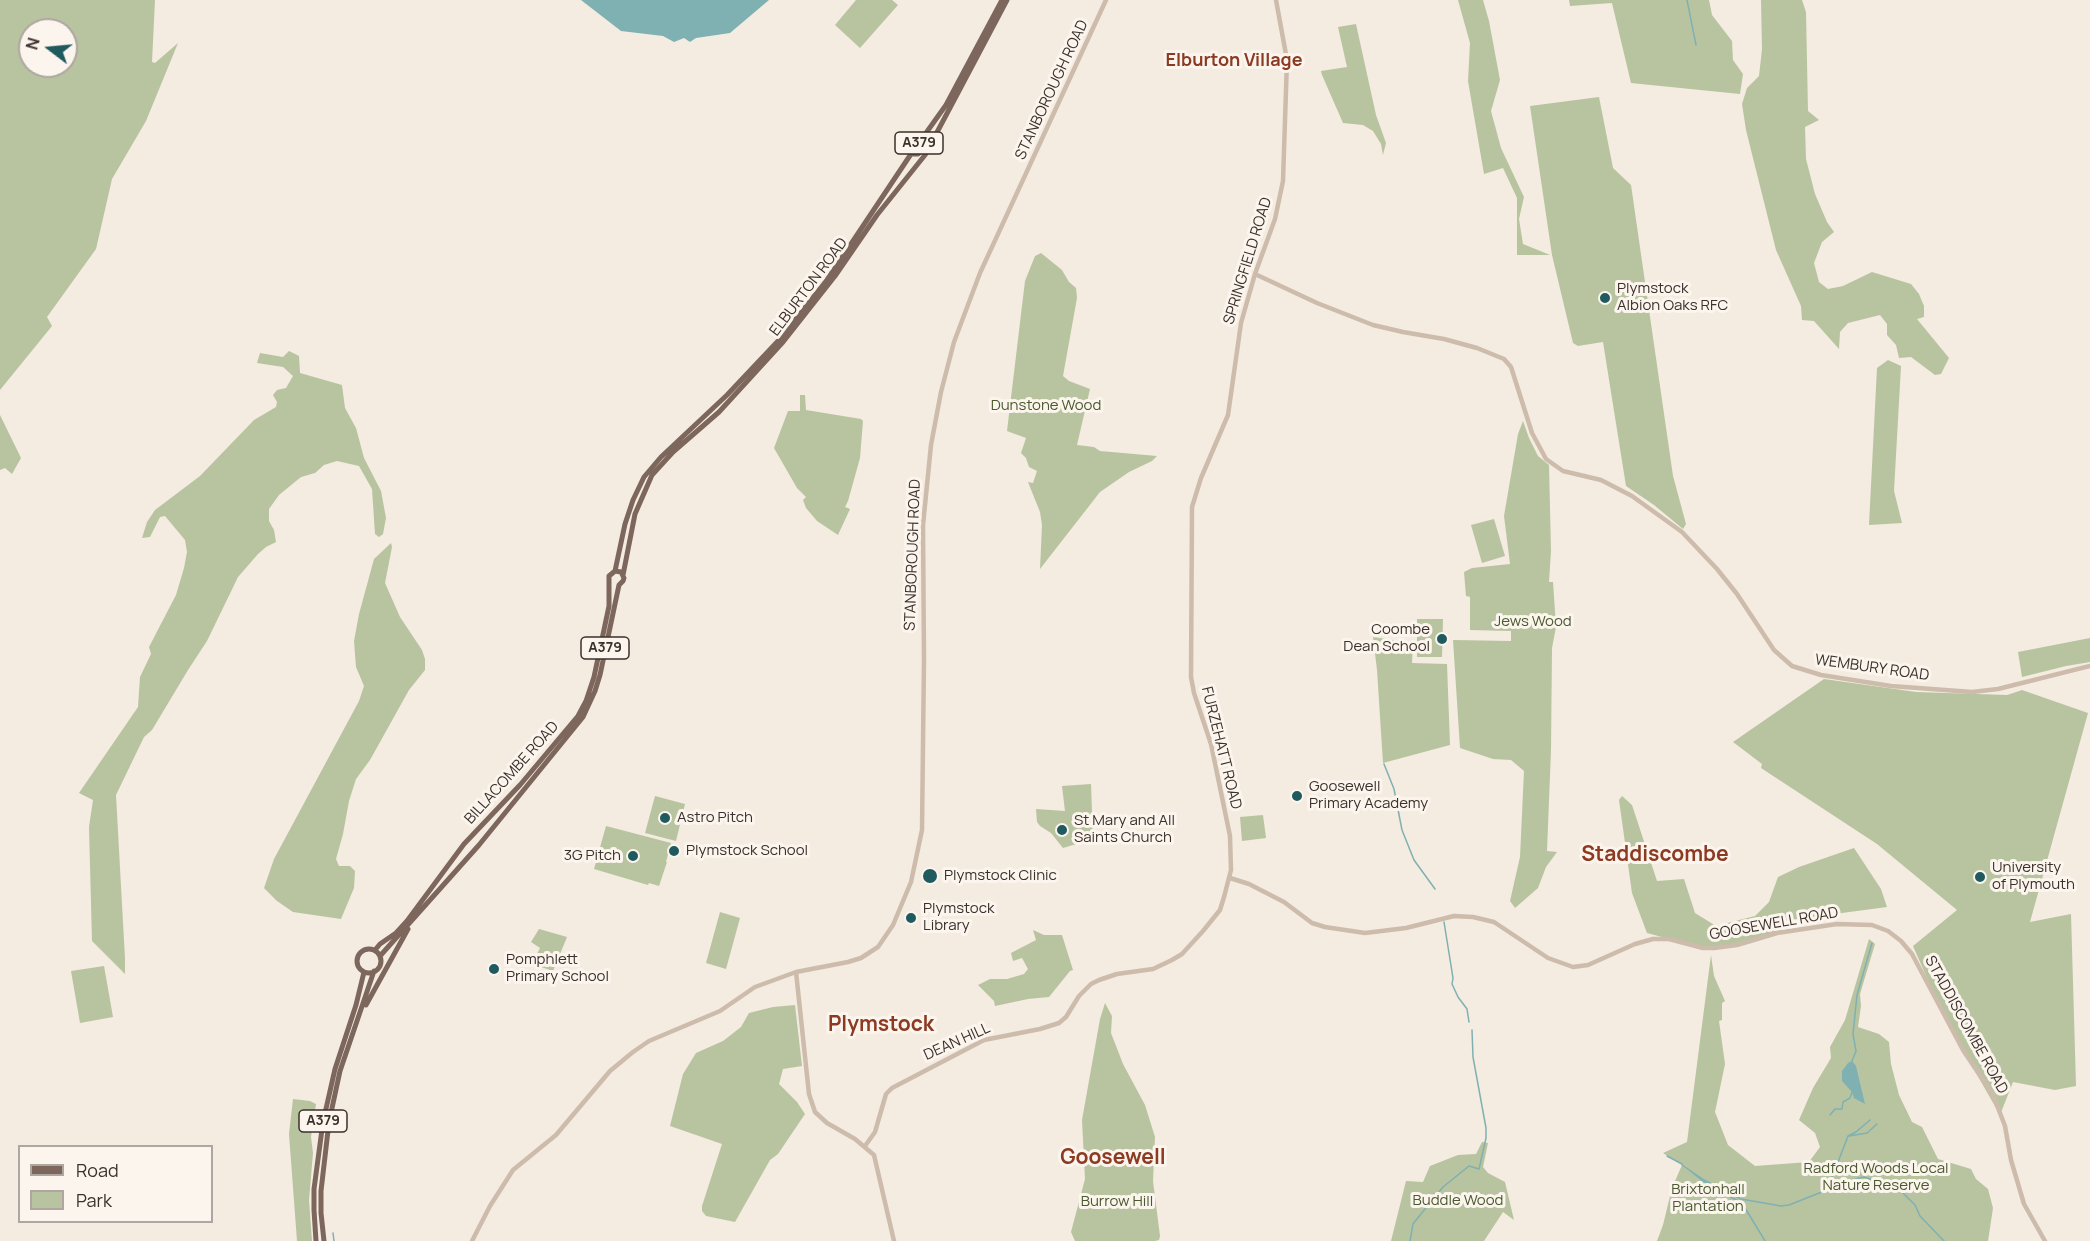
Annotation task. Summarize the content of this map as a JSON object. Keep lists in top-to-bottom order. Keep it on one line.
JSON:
{"streets":{"main road":["A379","ELBURTON ROAD","BILLACOMBE ROAD"],"street":["STANBOROUGH ROAD","SPRINGFIELD ROAD","WEMBURY ROAD","FURZEHATT ROAD","GOOSEWELL ROAD","STADDISCOMBE ROAD","DEAN HILL"]},"crossings":[["A379","ELBURTON ROAD"],["A379","BILLACOMBE ROAD"],["SPRINGFIELD ROAD","WEMBURY ROAD"],["SPRINGFIELD ROAD","FURZEHATT ROAD"],["ELBURTON ROAD","BILLACOMBE ROAD"],["FURZEHATT ROAD","GOOSEWELL ROAD"],["FURZEHATT ROAD","DEAN HILL"],["GOOSEWELL ROAD","STADDISCOMBE ROAD"]],"districts":["Elburton Village","Staddiscombe","Plymstock","Goosewell"],"parks":["Dunstone Wood","Jews Wood","Radford Woods Local Nature Reserve","Brixtonhall Plantation","Buddle Wood","Burrow Hill"],"places":["Plymstock Albion Oaks RFC","Coombe Dean School","Goosewell Primary Academy","Astro Pitch","St Mary and All Saints Church","Plymstock School","3G Pitch","Plymstock Clinic","University of Plymouth","Plymstock Library","Pomphlett Primary School"],"legend":["Road","Park"],"north":"left"}
